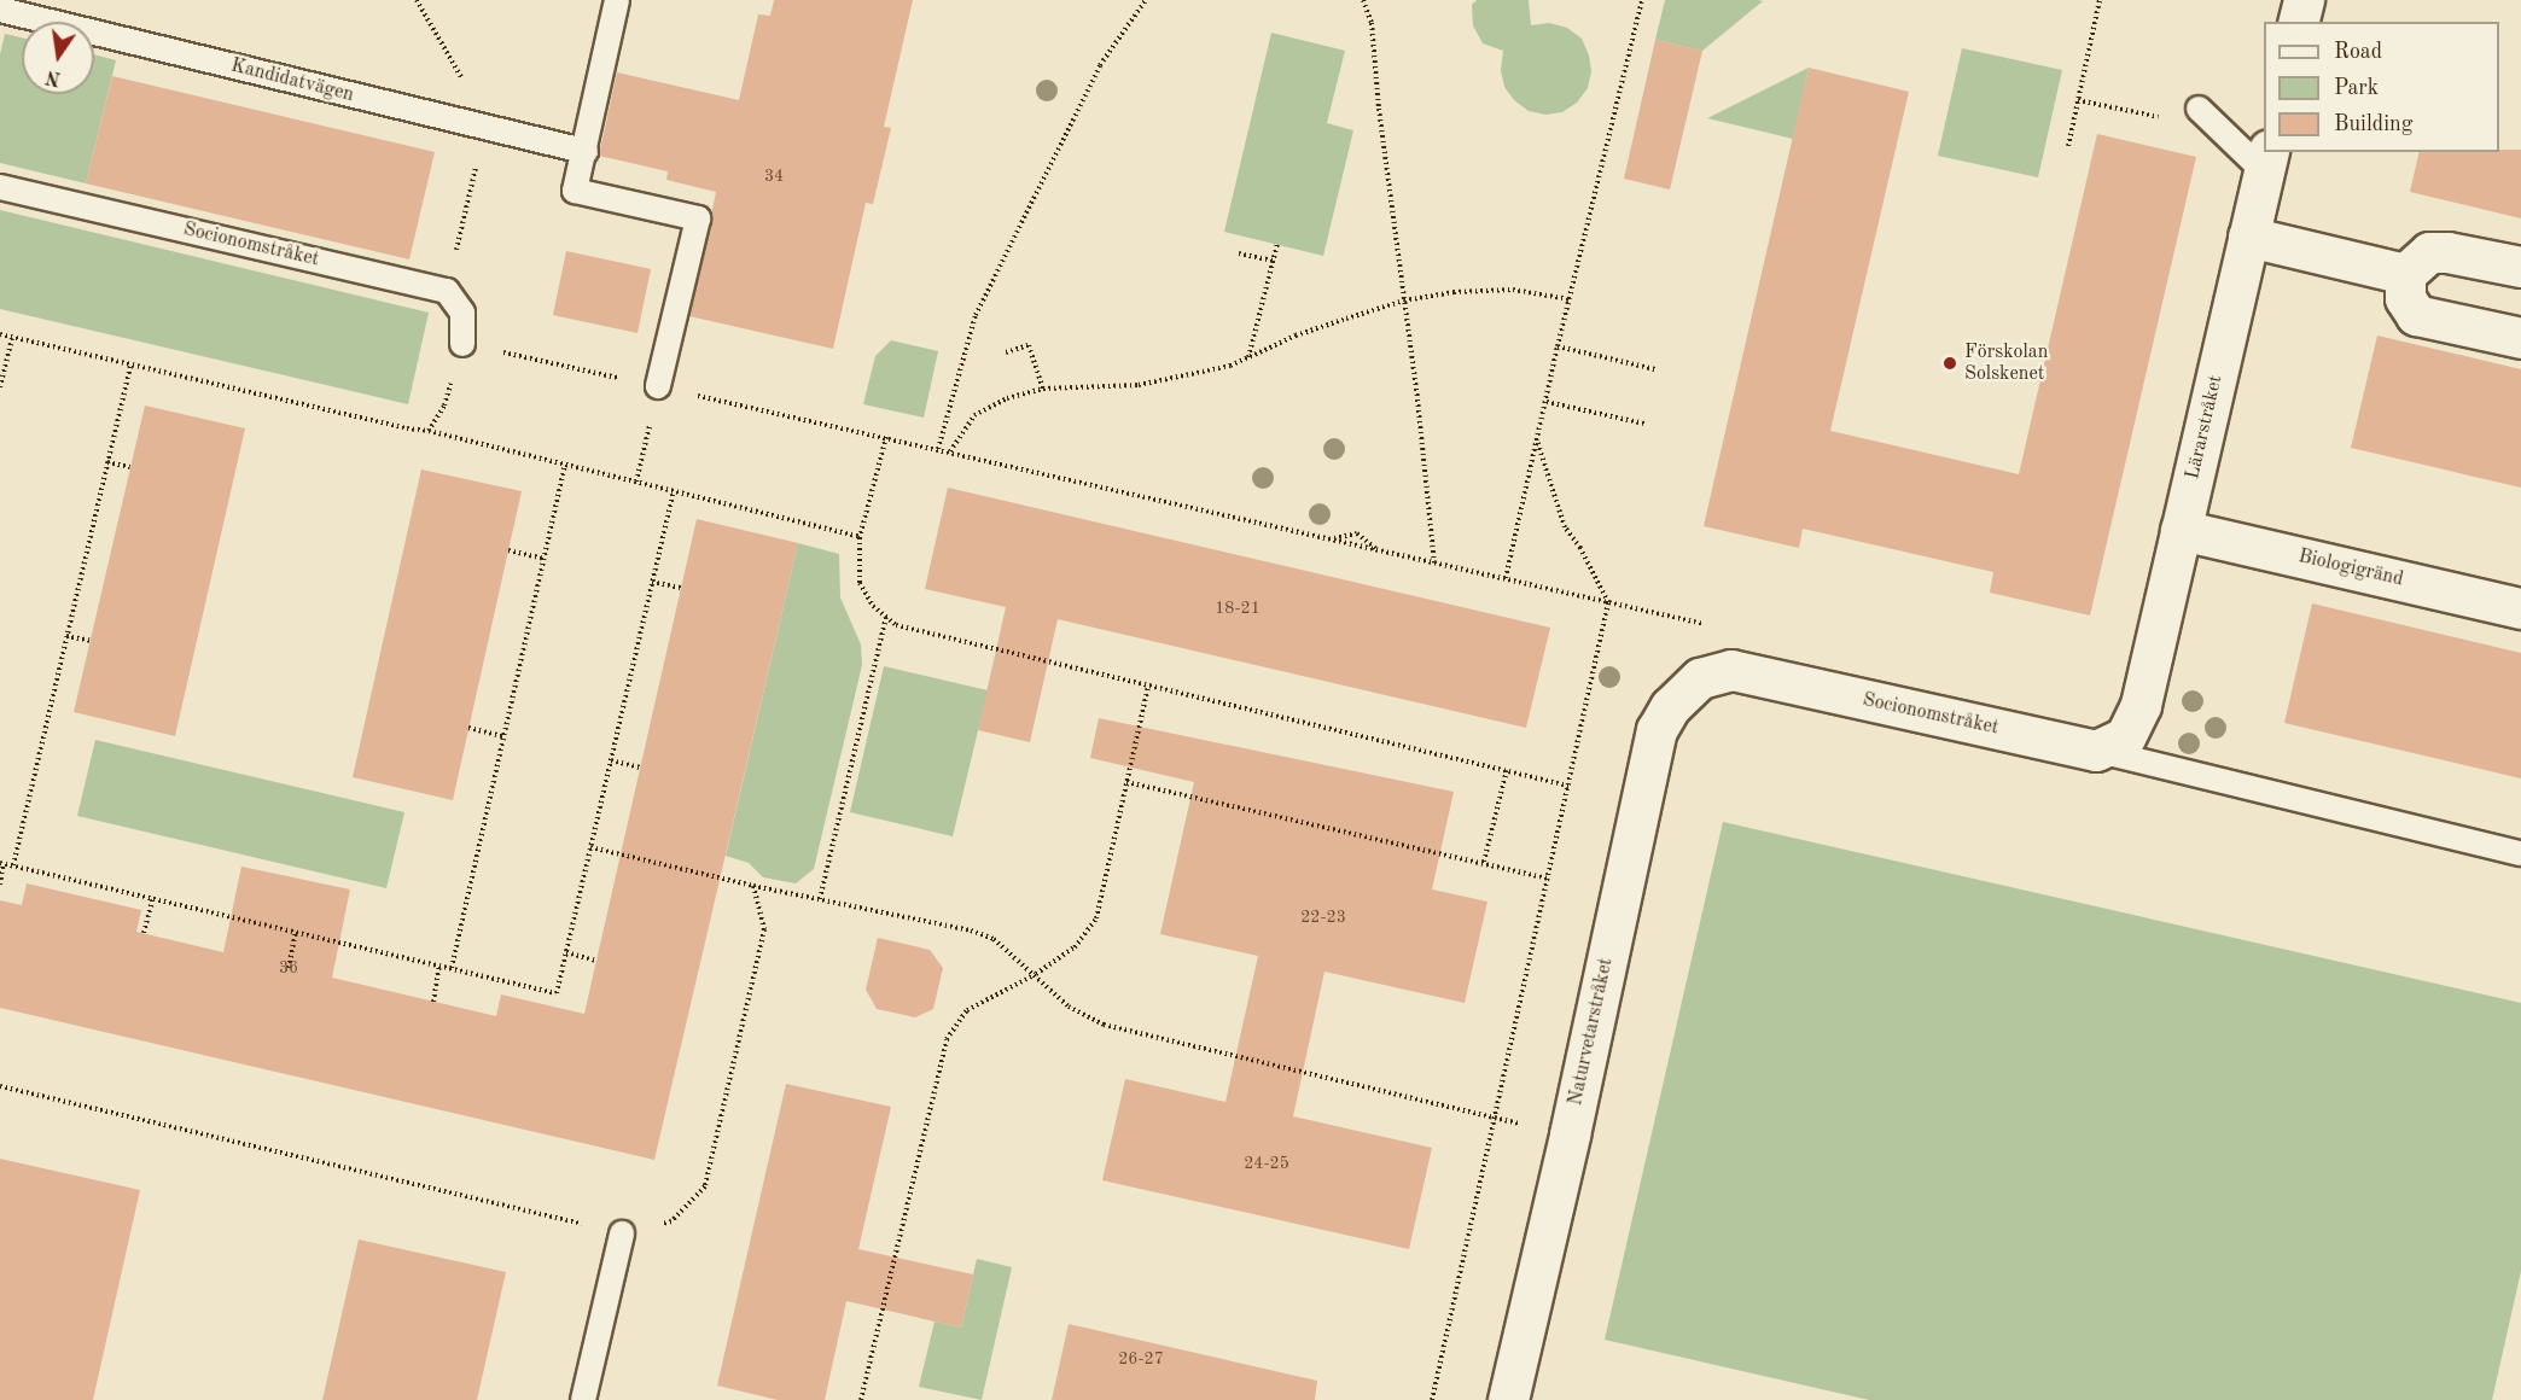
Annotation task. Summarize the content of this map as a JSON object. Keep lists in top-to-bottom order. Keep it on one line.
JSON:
{"streets":{"street":["Socionomstråket","Lärarstråket","Biologigränd","Naturvetarstråket"],"lane":["Kandidatvägen"]},"crossings":[["Socionomstråket","Lärarstråket"],["Socionomstråket","Naturvetarstråket"],["Lärarstråket","Biologigränd"]],"places":["Förskolan Solskenet"],"house_numbers":["34","18-21","22-23","36","24-25","26-27"],"legend":["Road","Park","Building"],"north":"bottom"}
